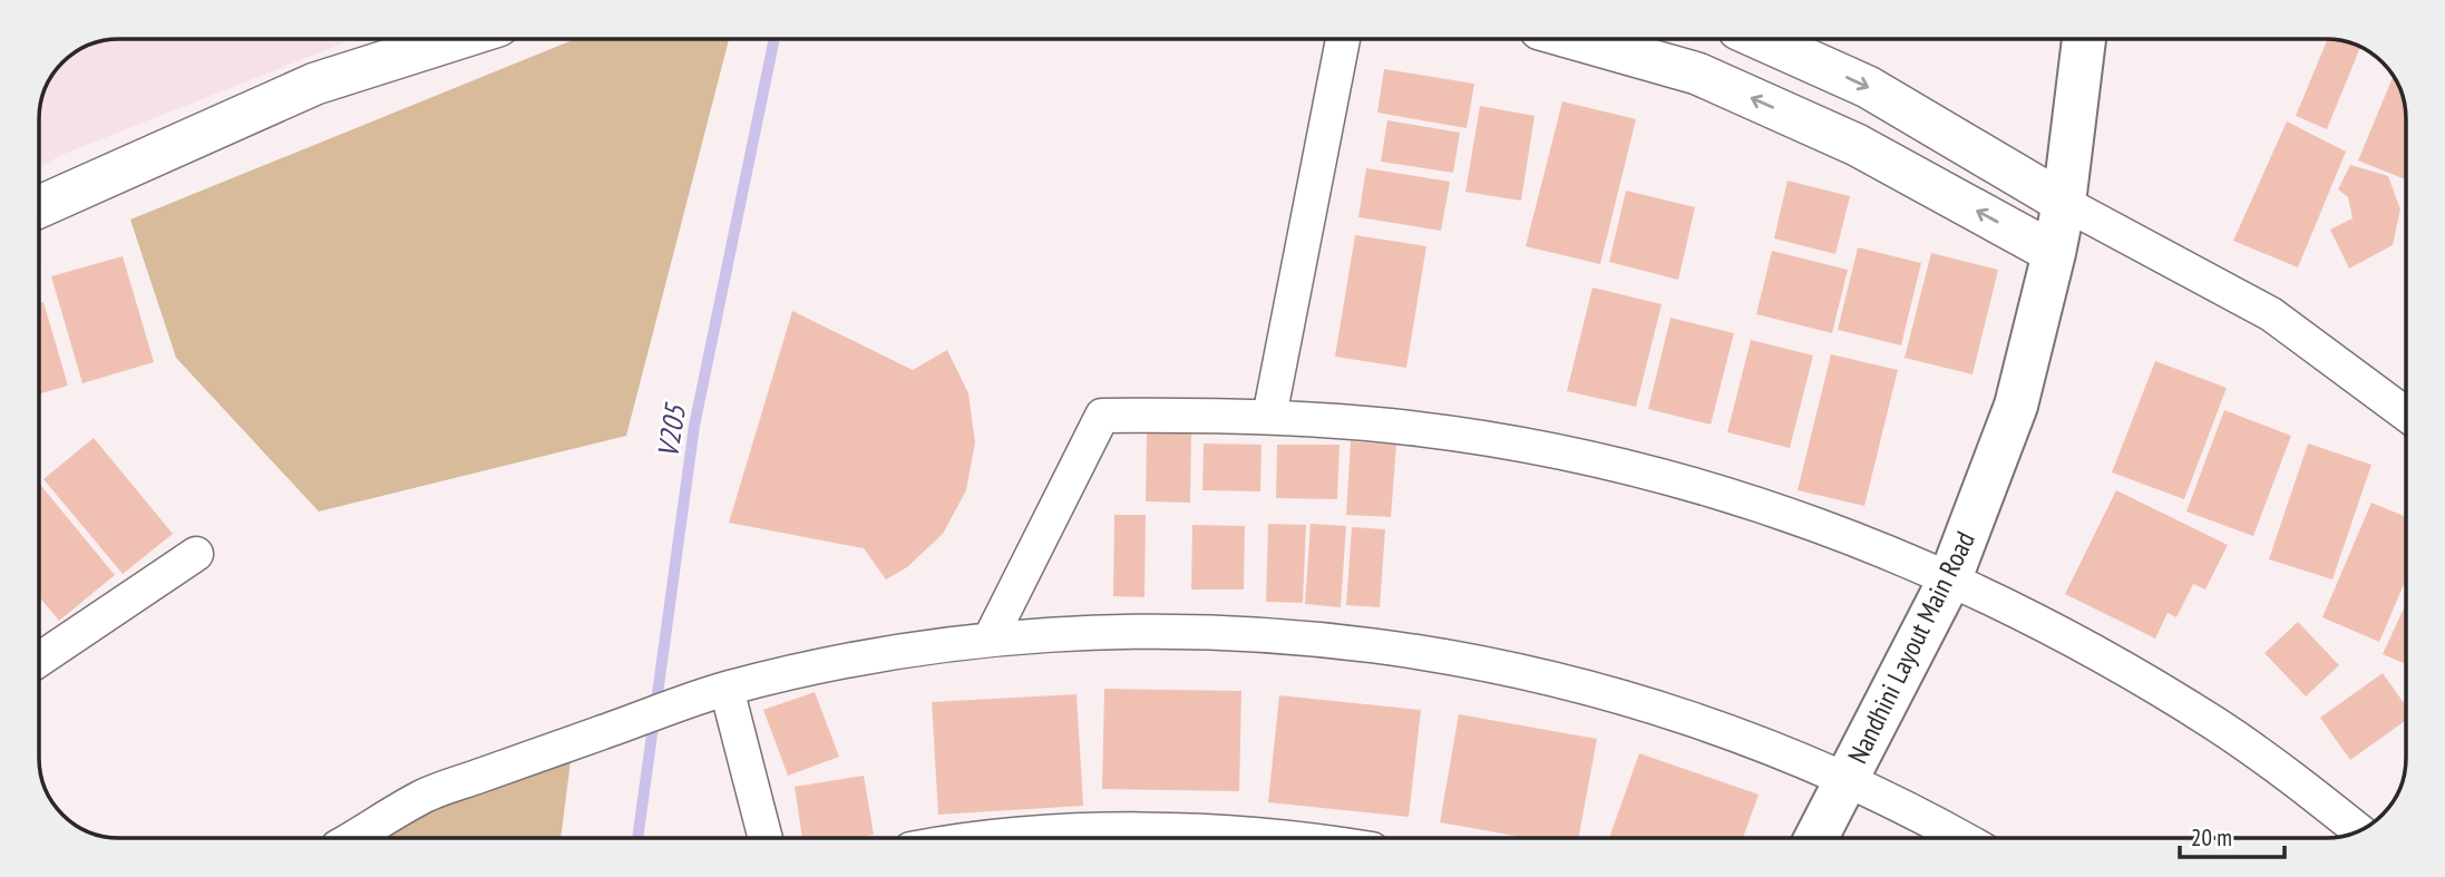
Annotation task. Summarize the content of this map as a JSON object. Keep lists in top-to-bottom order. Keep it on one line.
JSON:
{"streets":{"main road":["Nandhini Layout Main Road"]},"water":["V205"],"scale_bar":"20 m"}
